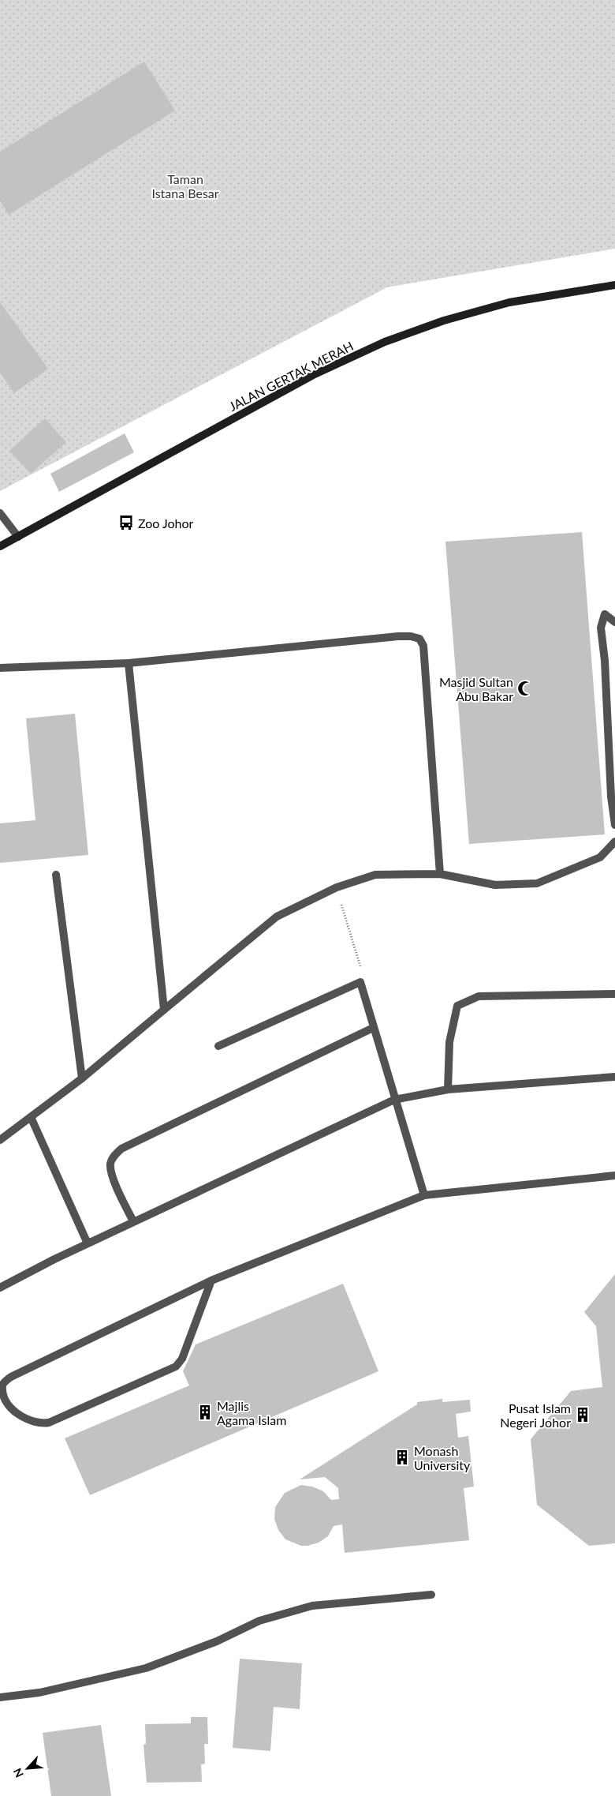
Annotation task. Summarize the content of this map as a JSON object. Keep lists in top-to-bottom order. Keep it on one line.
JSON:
{"streets":{"main road":["JALAN GERTAK MERAH"]},"parks":["Taman Istana Besar"],"places":{"bus stop":["Zoo Johor"],"mosque":["Masjid Sultan Abu Bakar"],"building":["Majlis Agama Islam","Pusat Islam Negeri Johor","Monash University"]},"north":"bottom left"}
